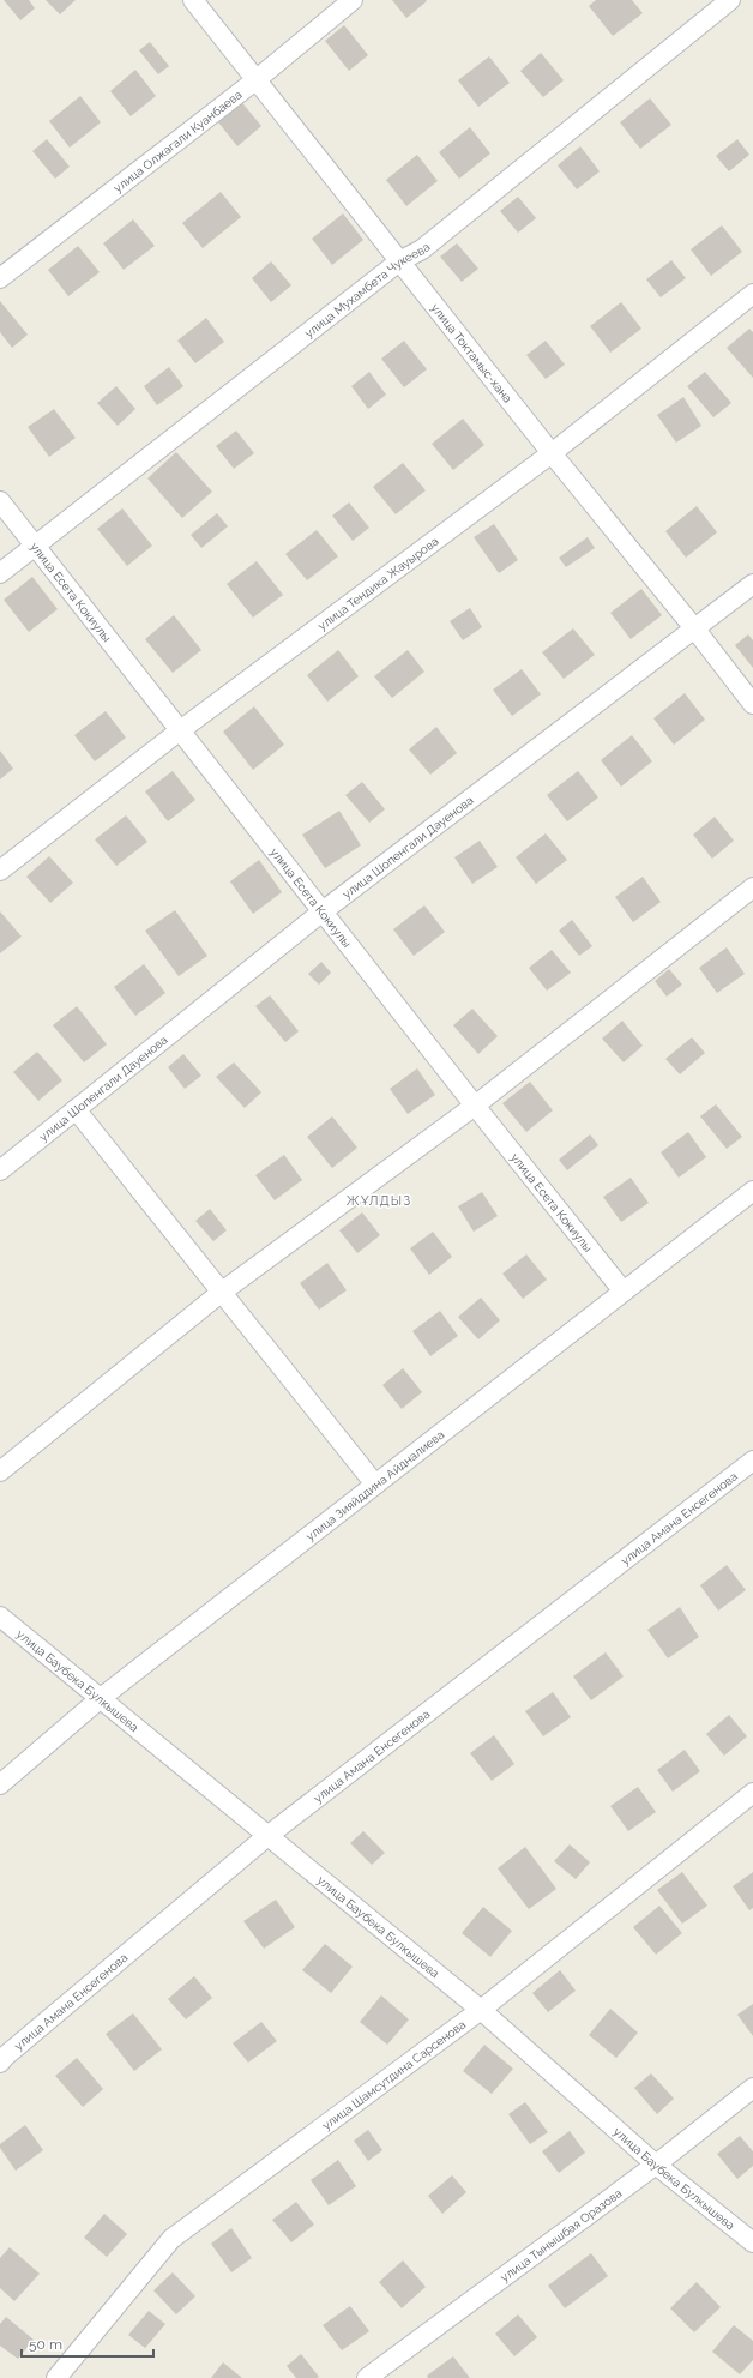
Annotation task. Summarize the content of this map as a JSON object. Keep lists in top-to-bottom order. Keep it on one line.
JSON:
{"streets":{"street":["улица Олжагали Куанбаева","улица Мухамбета Чукеева","улица Токтамыс-хана","улица Тендика Жауырова","улица Есета Кокиулы","улица Шопенгали Дауенова","улица Зияйддина Айдналиева","улица Амана Енсегенова","улица Баубека Булкышева","улица Шамсутдина Сарсенова","улица Тынышбая Оразова"]},"crossings":[["улица Олжагали Куанбаева","улица Токтамыс-хана"],["улица Мухамбета Чукеева","улица Токтамыс-хана"],["улица Мухамбета Чукеева","улица Есета Кокиулы"],["улица Токтамыс-хана","улица Тендика Жауырова"],["улица Токтамыс-хана","улица Шопенгали Дауенова"],["улица Тендика Жауырова","улица Есета Кокиулы"],["улица Есета Кокиулы","улица Шопенгали Дауенова"],["улица Есета Кокиулы","улица Зияйддина Айдналиева"],["улица Зияйддина Айдналиева","улица Баубека Булкышева"],["улица Амана Енсегенова","улица Баубека Булкышева"],["улица Баубека Булкышева","улица Шамсутдина Сарсенова"],["улица Баубека Булкышева","улица Тынышбая Оразова"]],"districts":["ЖҰЛДЫЗ"],"scale_bar":"50 m"}
